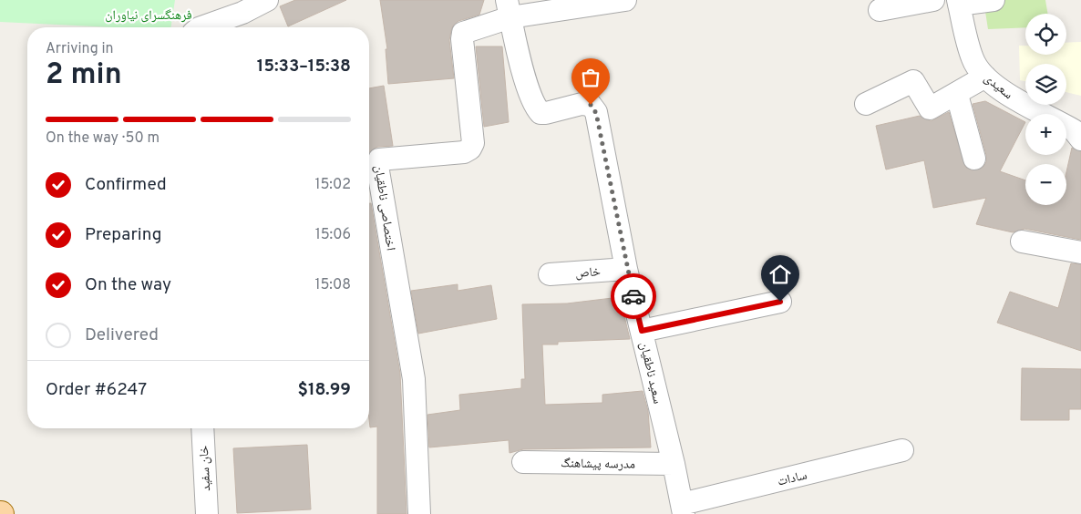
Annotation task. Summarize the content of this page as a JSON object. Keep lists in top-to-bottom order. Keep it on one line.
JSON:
{"streets":{"street":["سعیدی","اختصاصی ناطقیان","خاص","سعید ناطقیان","مدرسه پیشاهنگ","خان سفید","سادات"]},"crossings":[["اختصاصی ناطقیان","سعید ناطقیان"],["خاص","سعید ناطقیان"],["سعید ناطقیان","مدرسه پیشاهنگ"],["سعید ناطقیان","سادات"]],"parks":["فرهنگسرای نیاوران"],"page":{"map_buttons":["+","−"],"heading":["2 min","Arriving in","15:33–15:38"],"panel":["Order #6247","$18.99"],"bar":"On the way · 50 m","list":[["Confirmed","15:02"],["Preparing","15:06"],["On the way","15:08"],"Delivered"]}}
